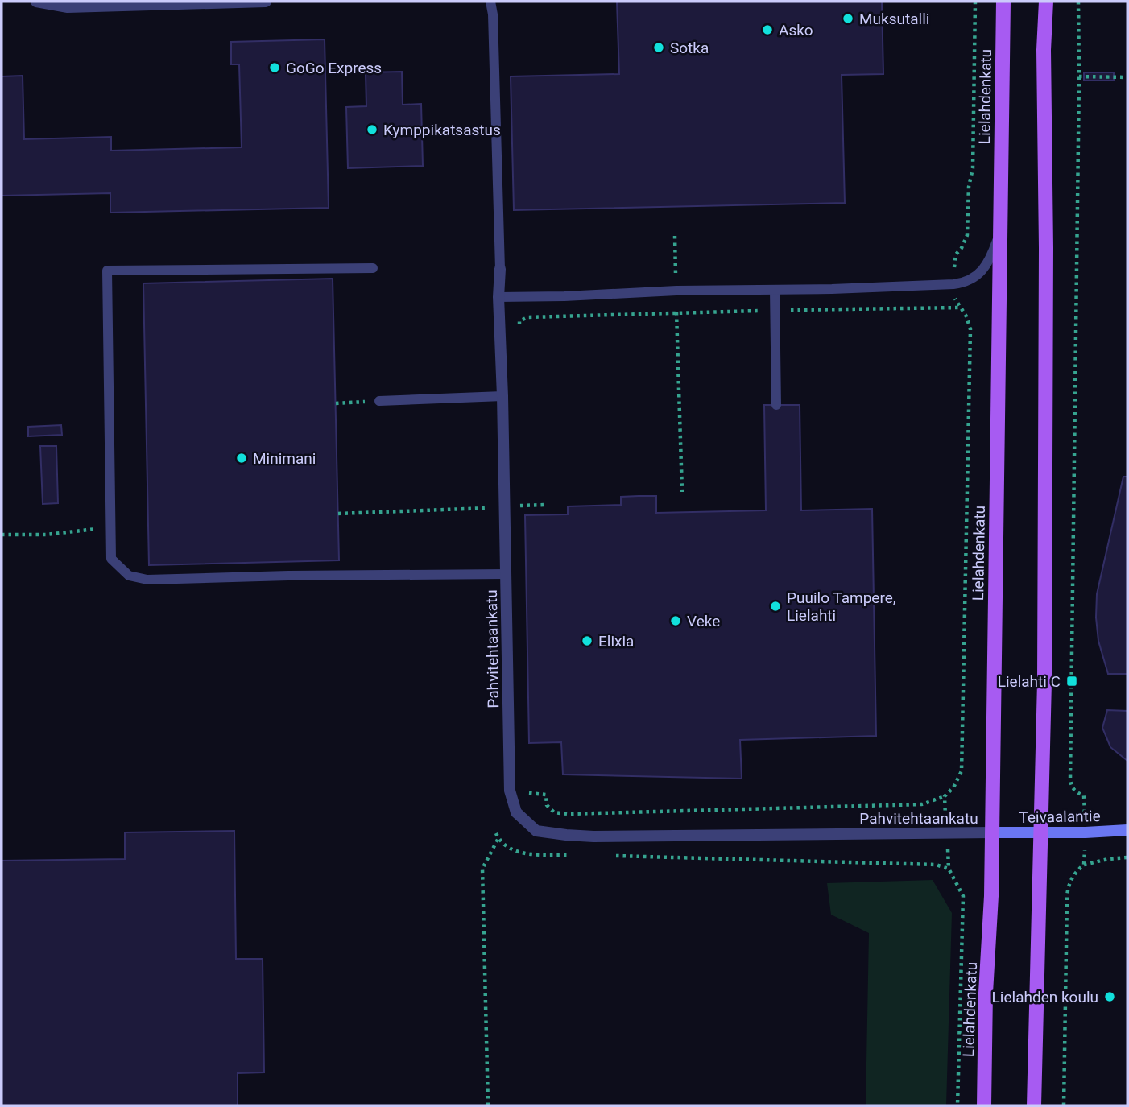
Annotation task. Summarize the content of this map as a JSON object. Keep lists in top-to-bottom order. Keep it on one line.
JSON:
{"streets":{"main road":["Lielahdenkatu","Teivaalantie"],"street":["Pahvitehtaankatu"]},"crossings":[["Lielahdenkatu","Pahvitehtaankatu"],["Lielahdenkatu","Teivaalantie"],["Pahvitehtaankatu","Teivaalantie"]],"places":{"other":["Muksutalli","Asko","Sotka","GoGo Express","Kymppikatsastus","Minimani","Puuilo Tampere, Lielahti","Veke","Elixia","Lielahden koulu"],"transit":["Lielahti C"]}}
